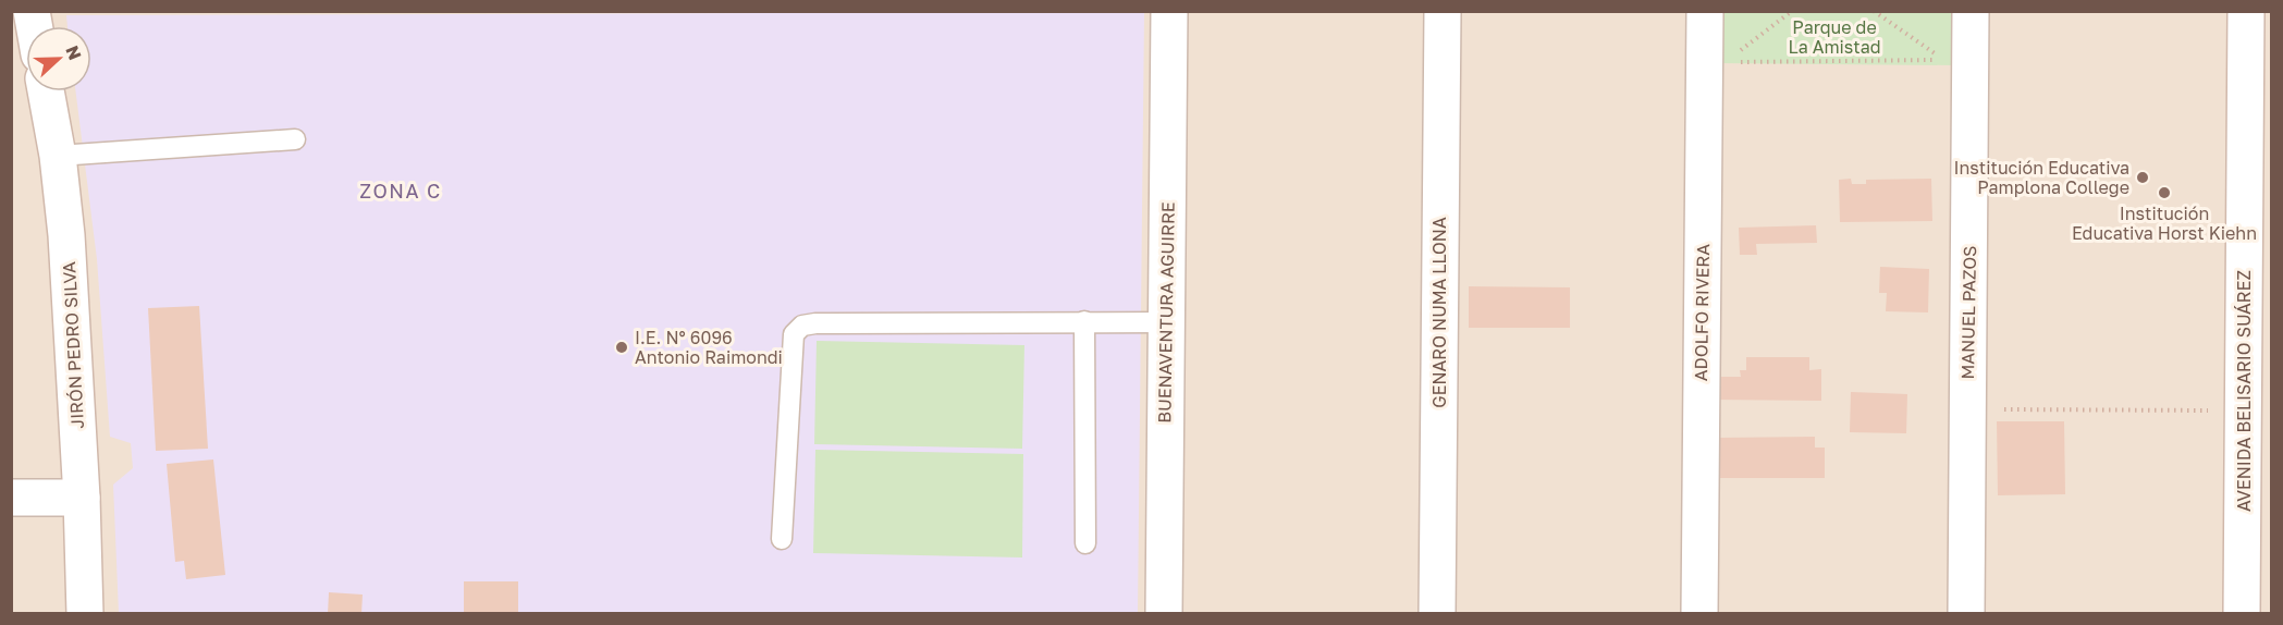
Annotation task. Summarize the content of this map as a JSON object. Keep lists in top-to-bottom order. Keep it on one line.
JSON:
{"streets":{"street":["BUENAVENTURA AGUIRRE","GENARO NUMA LLONA","ADOLFO RIVERA","MANUEL PAZOS","JIRÓN PEDRO SILVA","AVENIDA BELISARIO SUÁREZ"]},"districts":["ZONA C"],"parks":["Parque de La Amistad"],"places":["Institución Educativa Pamplona College","Institución Educativa Horst Kiehn","I.E. N° 6096 Antonio Raimondi"],"north":"right"}
